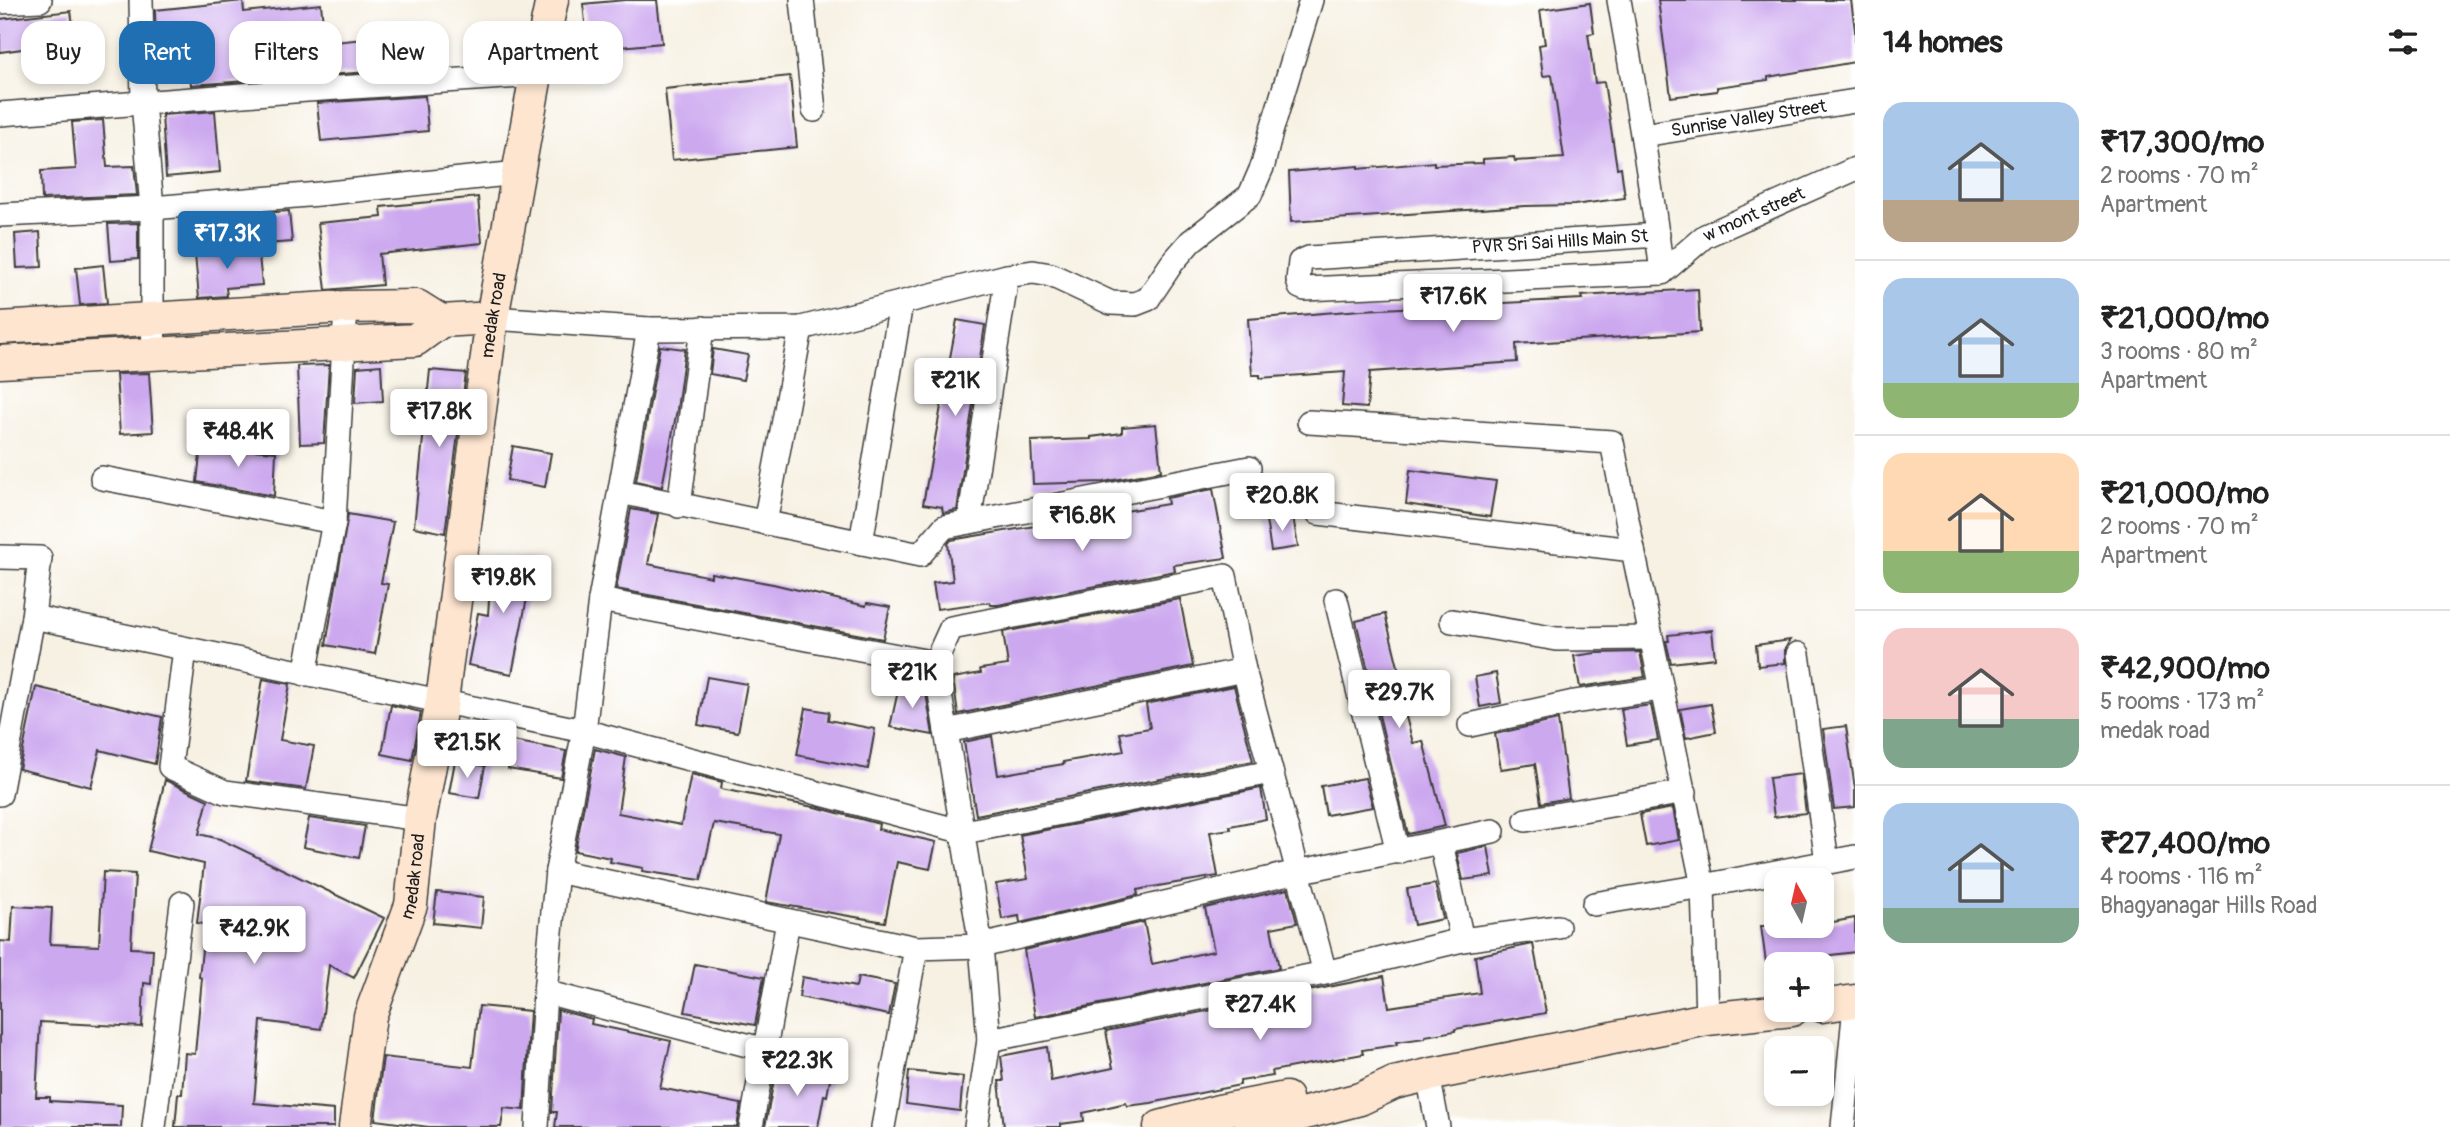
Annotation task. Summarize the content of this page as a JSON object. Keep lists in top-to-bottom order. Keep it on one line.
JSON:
{"streets":{"street":["Sunrise Valley Street","w mont street","PVR Sri Sai Hills Main St","medak road"]},"crossings":[["Sunrise Valley Street","PVR Sri Sai Hills Main St"],["w mont street","PVR Sri Sai Hills Main St"]],"north":"top","page":{"heading":"14 homes","chip":["Buy","Rent","Filters","New","Apartment"],"list":[{"name":"₹17,300/mo","note":"2 rooms · 70 m² · Apartment"},{"name":"₹21,000/mo","note":"3 rooms · 80 m² · Apartment"},{"name":"₹21,000/mo","note":"2 rooms · 70 m² · Apartment"},{"name":"₹42,900/mo","note":"5 rooms · 173 m² · medak road"},{"name":"₹27,400/mo","note":"4 rooms · 116 m² · Bhagyanagar Hills Road"}],"price":["₹17.3K","₹17.6K","₹21K","₹17.8K","₹48.4K","₹20.8K","₹16.8K","₹19.8K","₹21K","₹29.7K","₹21.5K","₹42.9K","₹27.4K","₹22.3K"],"map_buttons":["+","−"]}}
